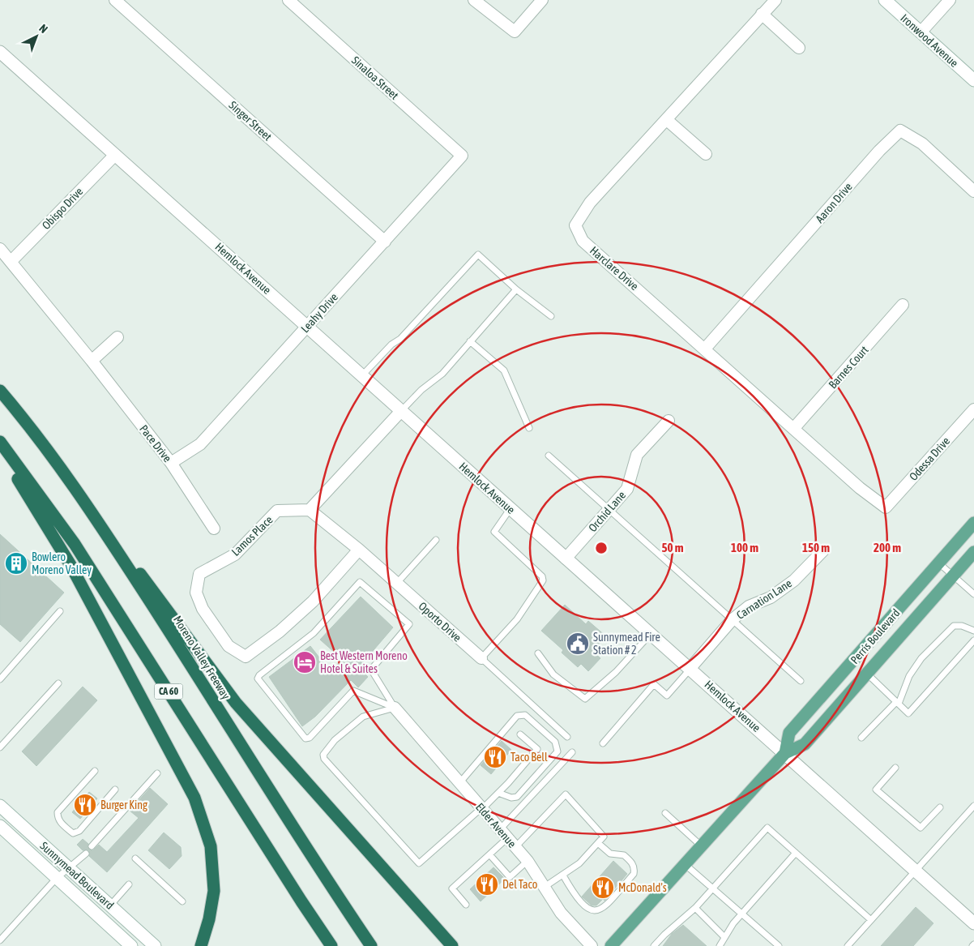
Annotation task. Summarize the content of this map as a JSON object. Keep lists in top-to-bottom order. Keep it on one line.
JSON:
{"streets":{"highway":["Moreno Valley Freeway","CA 60"],"main road":["Perris Boulevard"],"street":["Ironwood Avenue","Sinaloa Street","Singer Street","Aaron Drive","Obispo Drive","Hemlock Avenue","Harclare Drive","Leahy Drive","Barnes Court","Pace Drive","Odessa Drive","Orchid Lane","Lamos Place","Carnation Lane","Oporto Drive","Elder Avenue","Sunnymead Boulevard"]},"crossings":[["Sinaloa Street","Leahy Drive"],["Singer Street","Leahy Drive"],["Aaron Drive","Harclare Drive"],["Obispo Drive","Hemlock Avenue"],["Obispo Drive","Pace Drive"],["Hemlock Avenue","Leahy Drive"],["Hemlock Avenue","Orchid Lane"],["Hemlock Avenue","Carnation Lane"],["Hemlock Avenue","Perris Boulevard"],["Harclare Drive","Barnes Court"],["Harclare Drive","Odessa Drive"],["Leahy Drive","Pace Drive"],["Lamos Place","Oporto Drive"]],"places":{"building":["Bowlero Moreno Valley"],"public building":["Sunnymead Fire Station # 2"],"hotel":["Best Western Moreno Hotel & Suites"],"restaurant":["Taco Bell","Burger King","Del Taco","McDonald's"]},"north":"top right","rings":["50 m","100 m","150 m","200 m"]}
